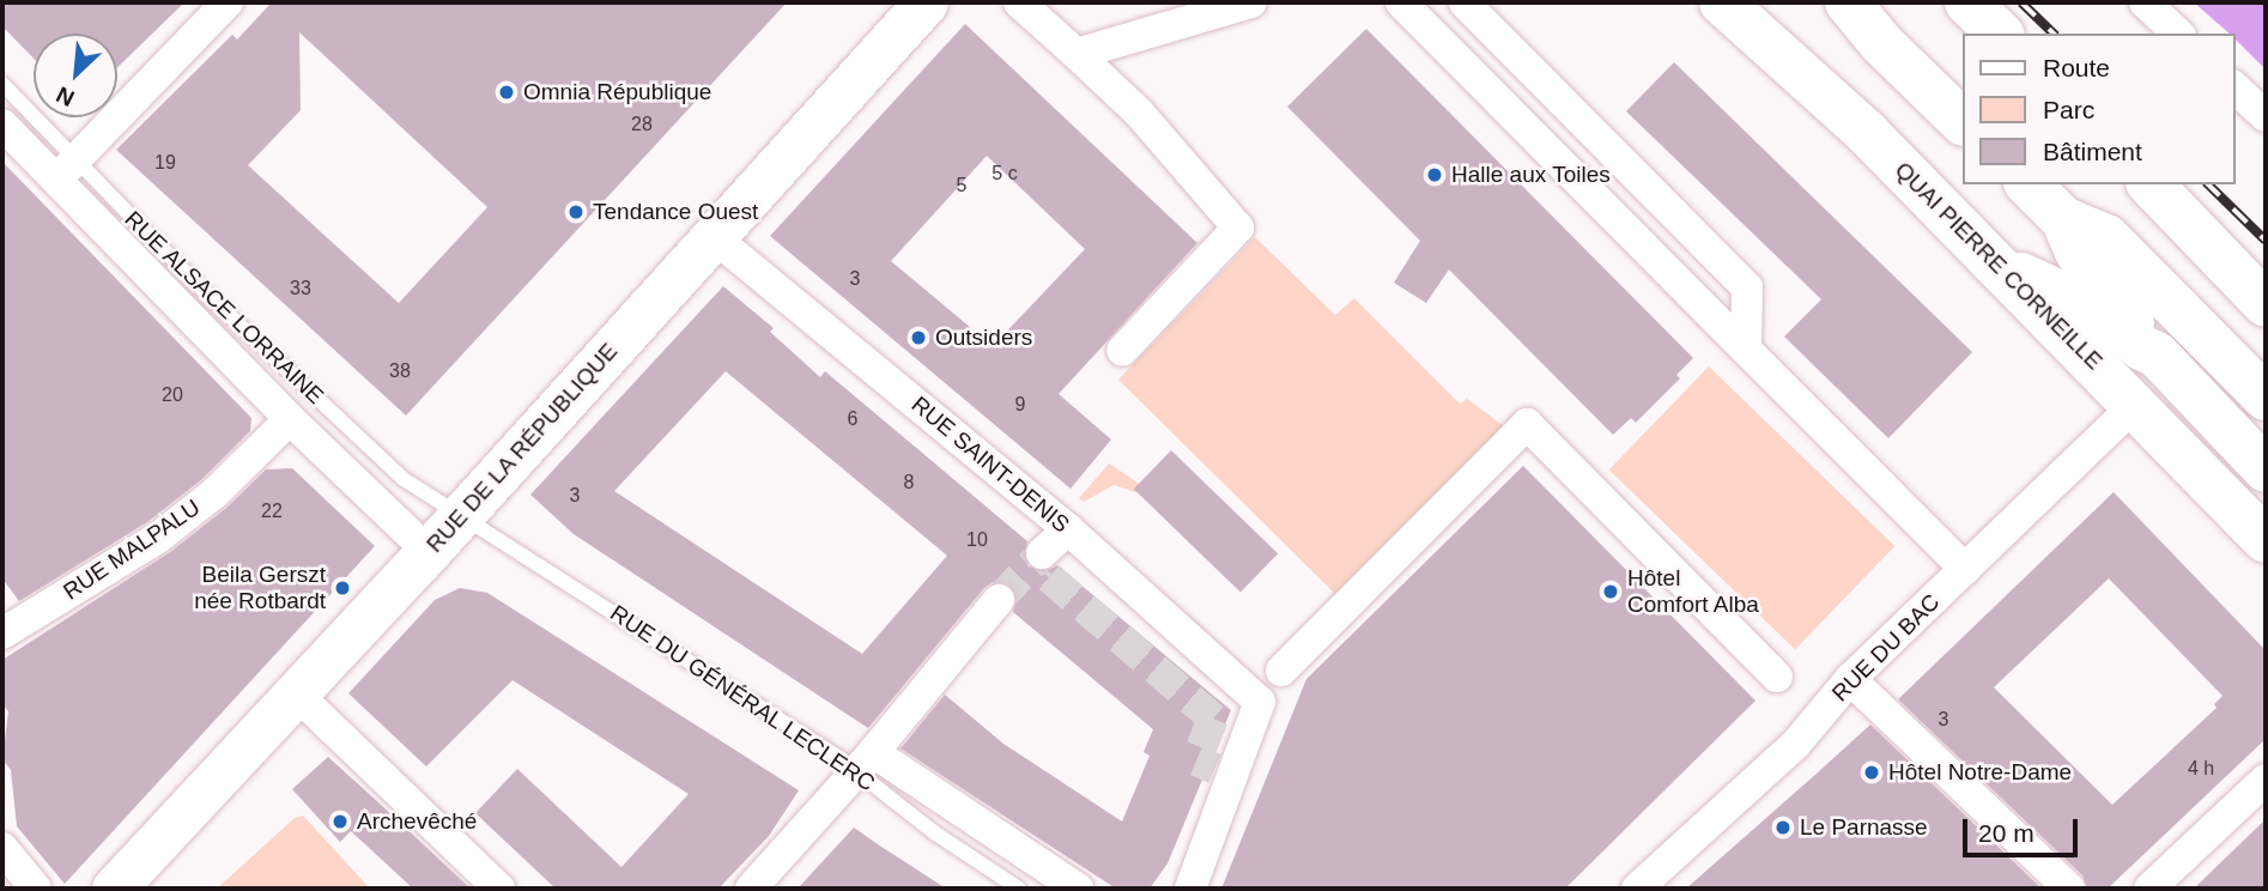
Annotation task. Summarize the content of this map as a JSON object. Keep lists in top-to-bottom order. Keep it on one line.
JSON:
{"streets":{"main road":["QUAI PIERRE CORNEILLE"],"street":["RUE ALSACE LORRAINE","RUE DE LA RÉPUBLIQUE","RUE SAINT-DENIS","RUE MALPALU","RUE DU BAC","RUE DU GÉNÉRAL LECLERC"]},"crossings":[["QUAI PIERRE CORNEILLE","RUE DU BAC"],["RUE ALSACE LORRAINE","RUE DE LA RÉPUBLIQUE"],["RUE ALSACE LORRAINE","RUE MALPALU"],["RUE ALSACE LORRAINE","RUE DU GÉNÉRAL LECLERC"],["RUE DE LA RÉPUBLIQUE","RUE SAINT-DENIS"],["RUE DE LA RÉPUBLIQUE","RUE DU GÉNÉRAL LECLERC"]],"places":["Omnia République","Halle aux Toiles","Tendance Ouest","Outsiders","Beila Gerszt née Rotbardt","Hôtel Comfort Alba","Hôtel Notre-Dame","Archevêché","Le Parnasse"],"house_numbers":["28","19","5 c","5","3","33","38","20","9","6","8","3","22","10","3","4 h"],"legend":["Route","Parc","Bâtiment"],"scale_bar":"20 m","north":"bottom left"}
